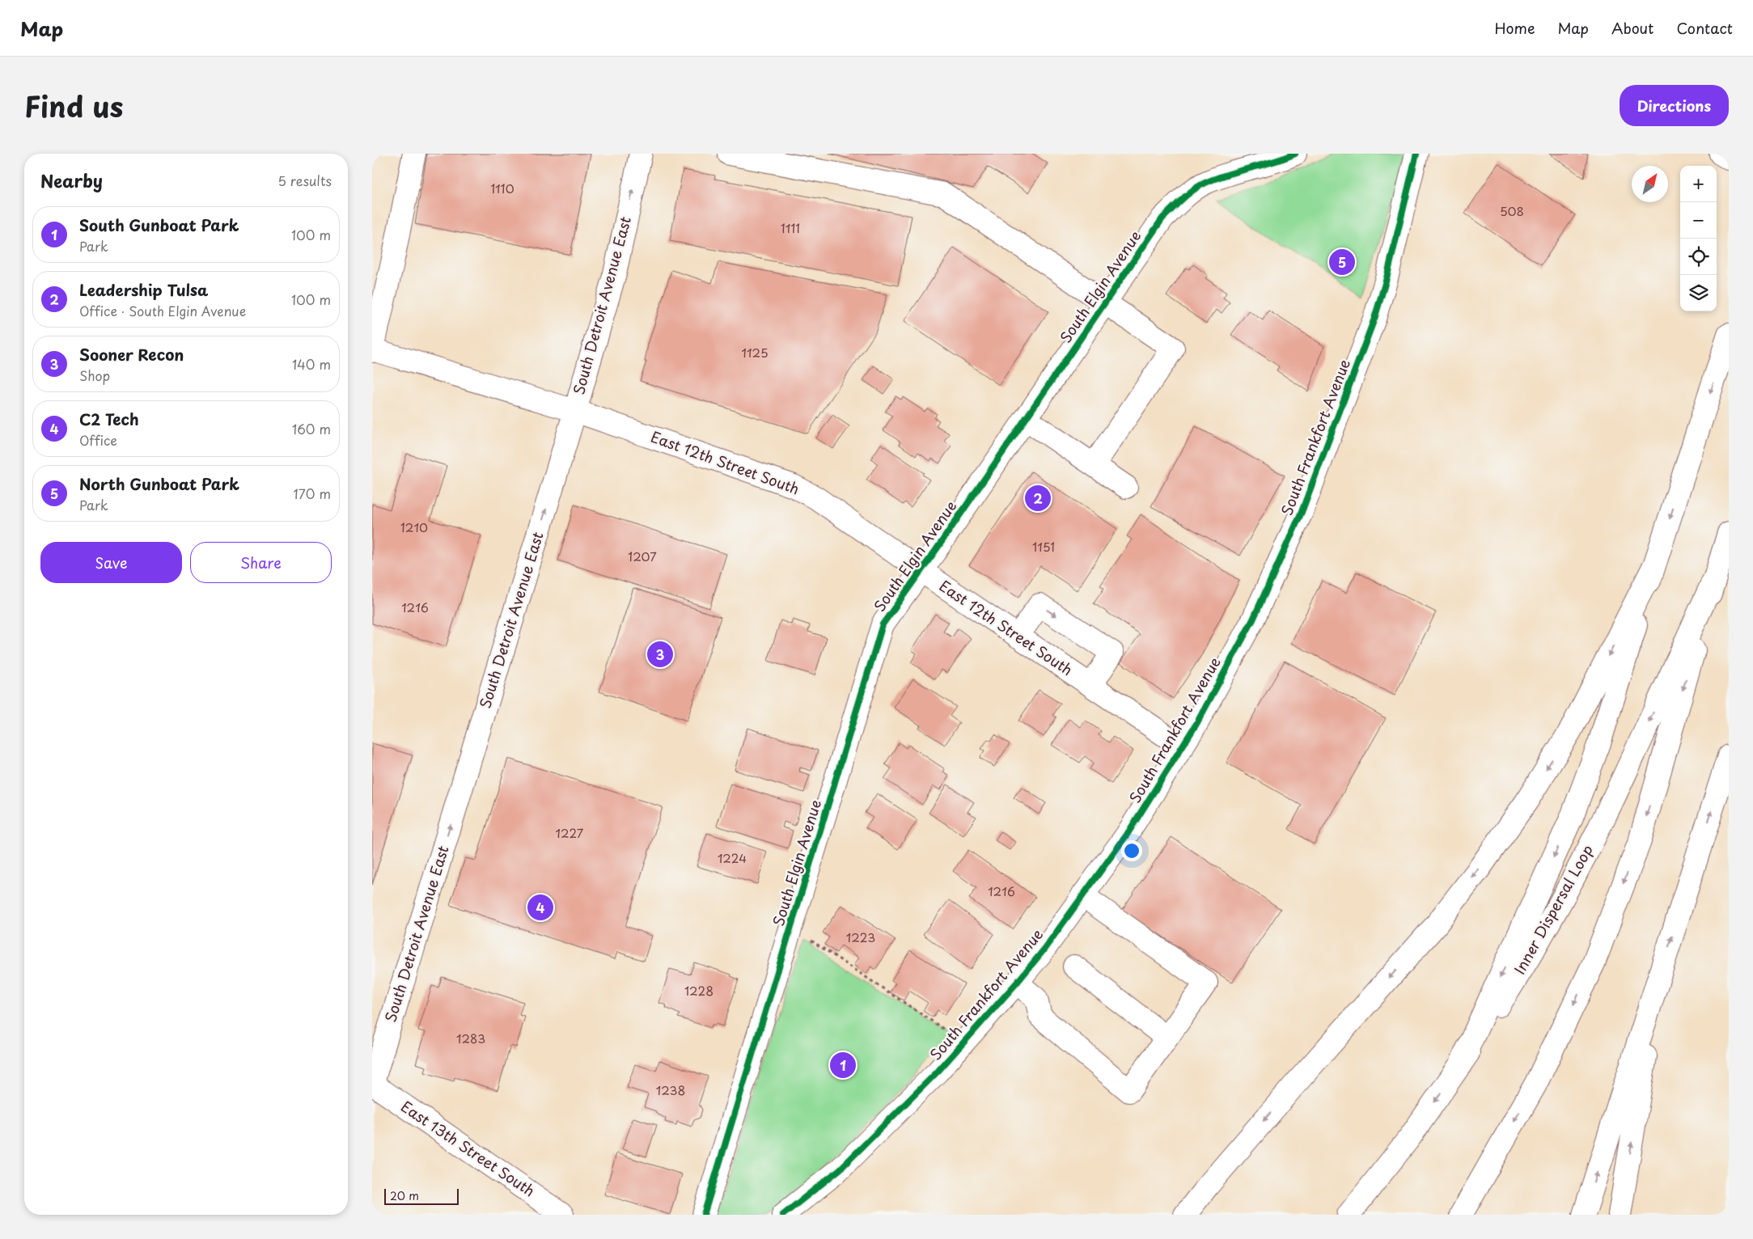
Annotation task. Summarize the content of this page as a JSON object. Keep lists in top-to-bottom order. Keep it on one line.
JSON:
{"streets":{"main road":["South Elgin Avenue","South Detroit Avenue East","South Frankfort Avenue","East 12th Street South","Inner Dispersal Loop","East 13th Street South"]},"crossings":[["South Elgin Avenue","East 12th Street South"],["South Detroit Avenue East","East 12th Street South"],["South Detroit Avenue East","East 13th Street South"],["South Frankfort Avenue","East 12th Street South"]],"one_way":["South Detroit Avenue East"],"house_numbers":["1110","508","1111","1125","1210","1151","1207","1216","1227","1224","1216","1223","1228","1283","1238"],"scale_bar":"20 m","north":"top right","page":{"header":"Map","nav":["Home","Map","About","Contact"],"title":"Find us","buttons":["Directions",["Save","Share"]],"heading":["Nearby","5 results"],"map_buttons":["+","−"],"list":[{"mark":"1","name":"South Gunboat Park","note":"Park","value":"100 m"},{"mark":"2","name":"Leadership Tulsa","note":"Office · South Elgin Avenue","value":"100 m"},{"mark":"3","name":"Sooner Recon","note":"Shop","value":"140 m"},{"mark":"4","name":"C2 Tech","note":"Office","value":"160 m"},{"mark":"5","name":"North Gunboat Park","note":"Park","value":"170 m"}],"pins":["5","2","3","4","1"],"scale":"20 m"}}
